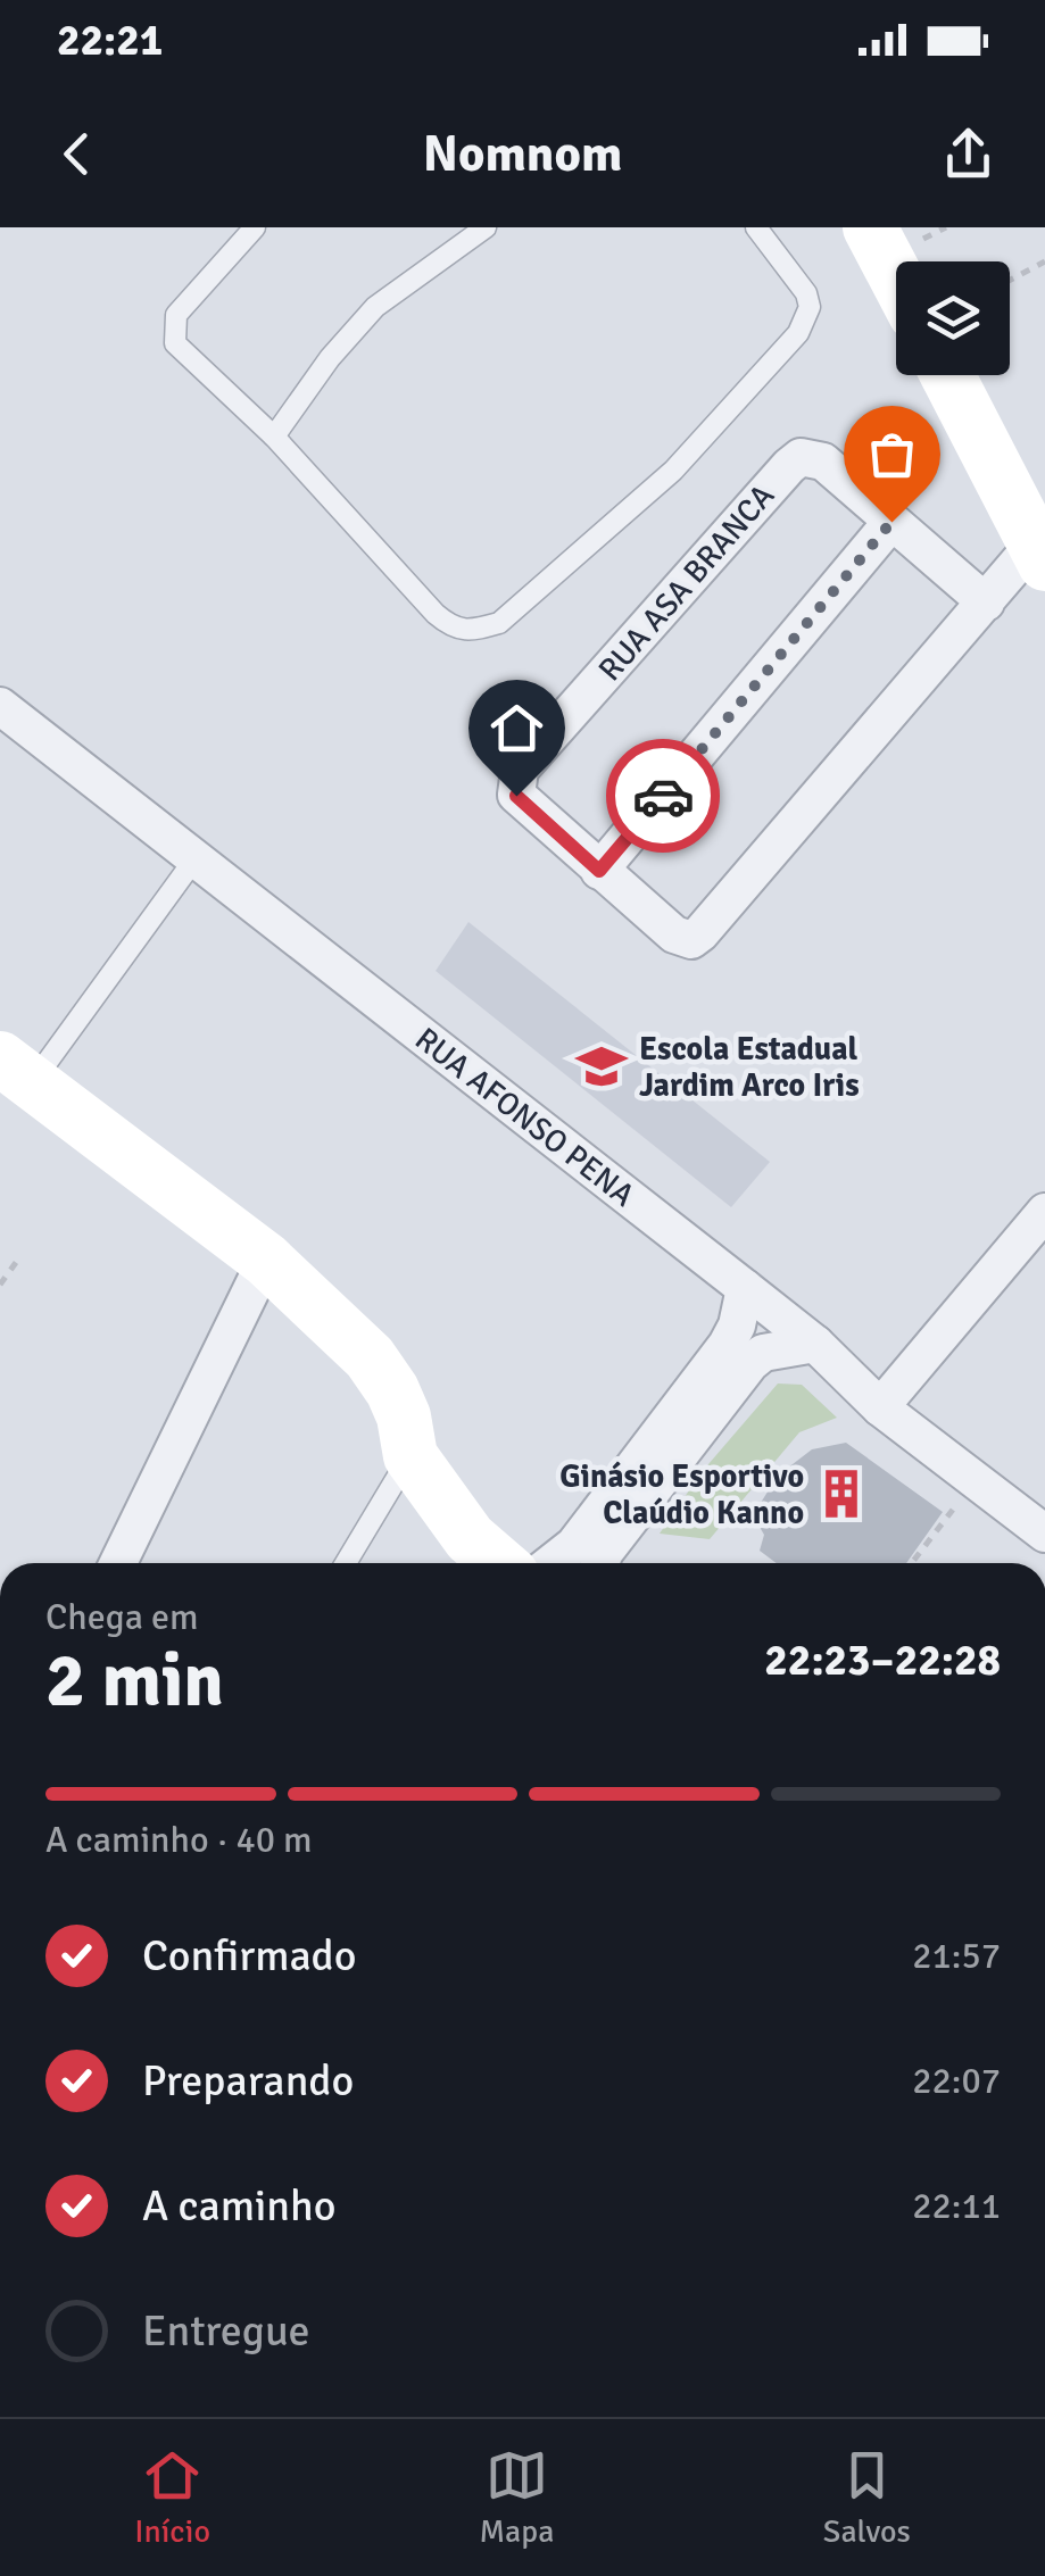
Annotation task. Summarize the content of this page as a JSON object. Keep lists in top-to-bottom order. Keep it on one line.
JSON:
{"streets":{"street":["RUA ASA BRANCA","RUA AFONSO PENA"]},"places":{"school or university":["Escola Estadual Jardim Arco Iris"],"building":["Ginásio Esportivo Claúdio Kanno"]},"page":{"status":"22:21","header":"Nomnom","heading":["2 min","Chega em","22:23–22:28"],"bar":"A caminho · 40 m","list":[["Confirmado","21:57"],["Preparando","22:07"],["A caminho","22:11"],"Entregue"],"tabs":["Início","Mapa","Salvos"]}}
